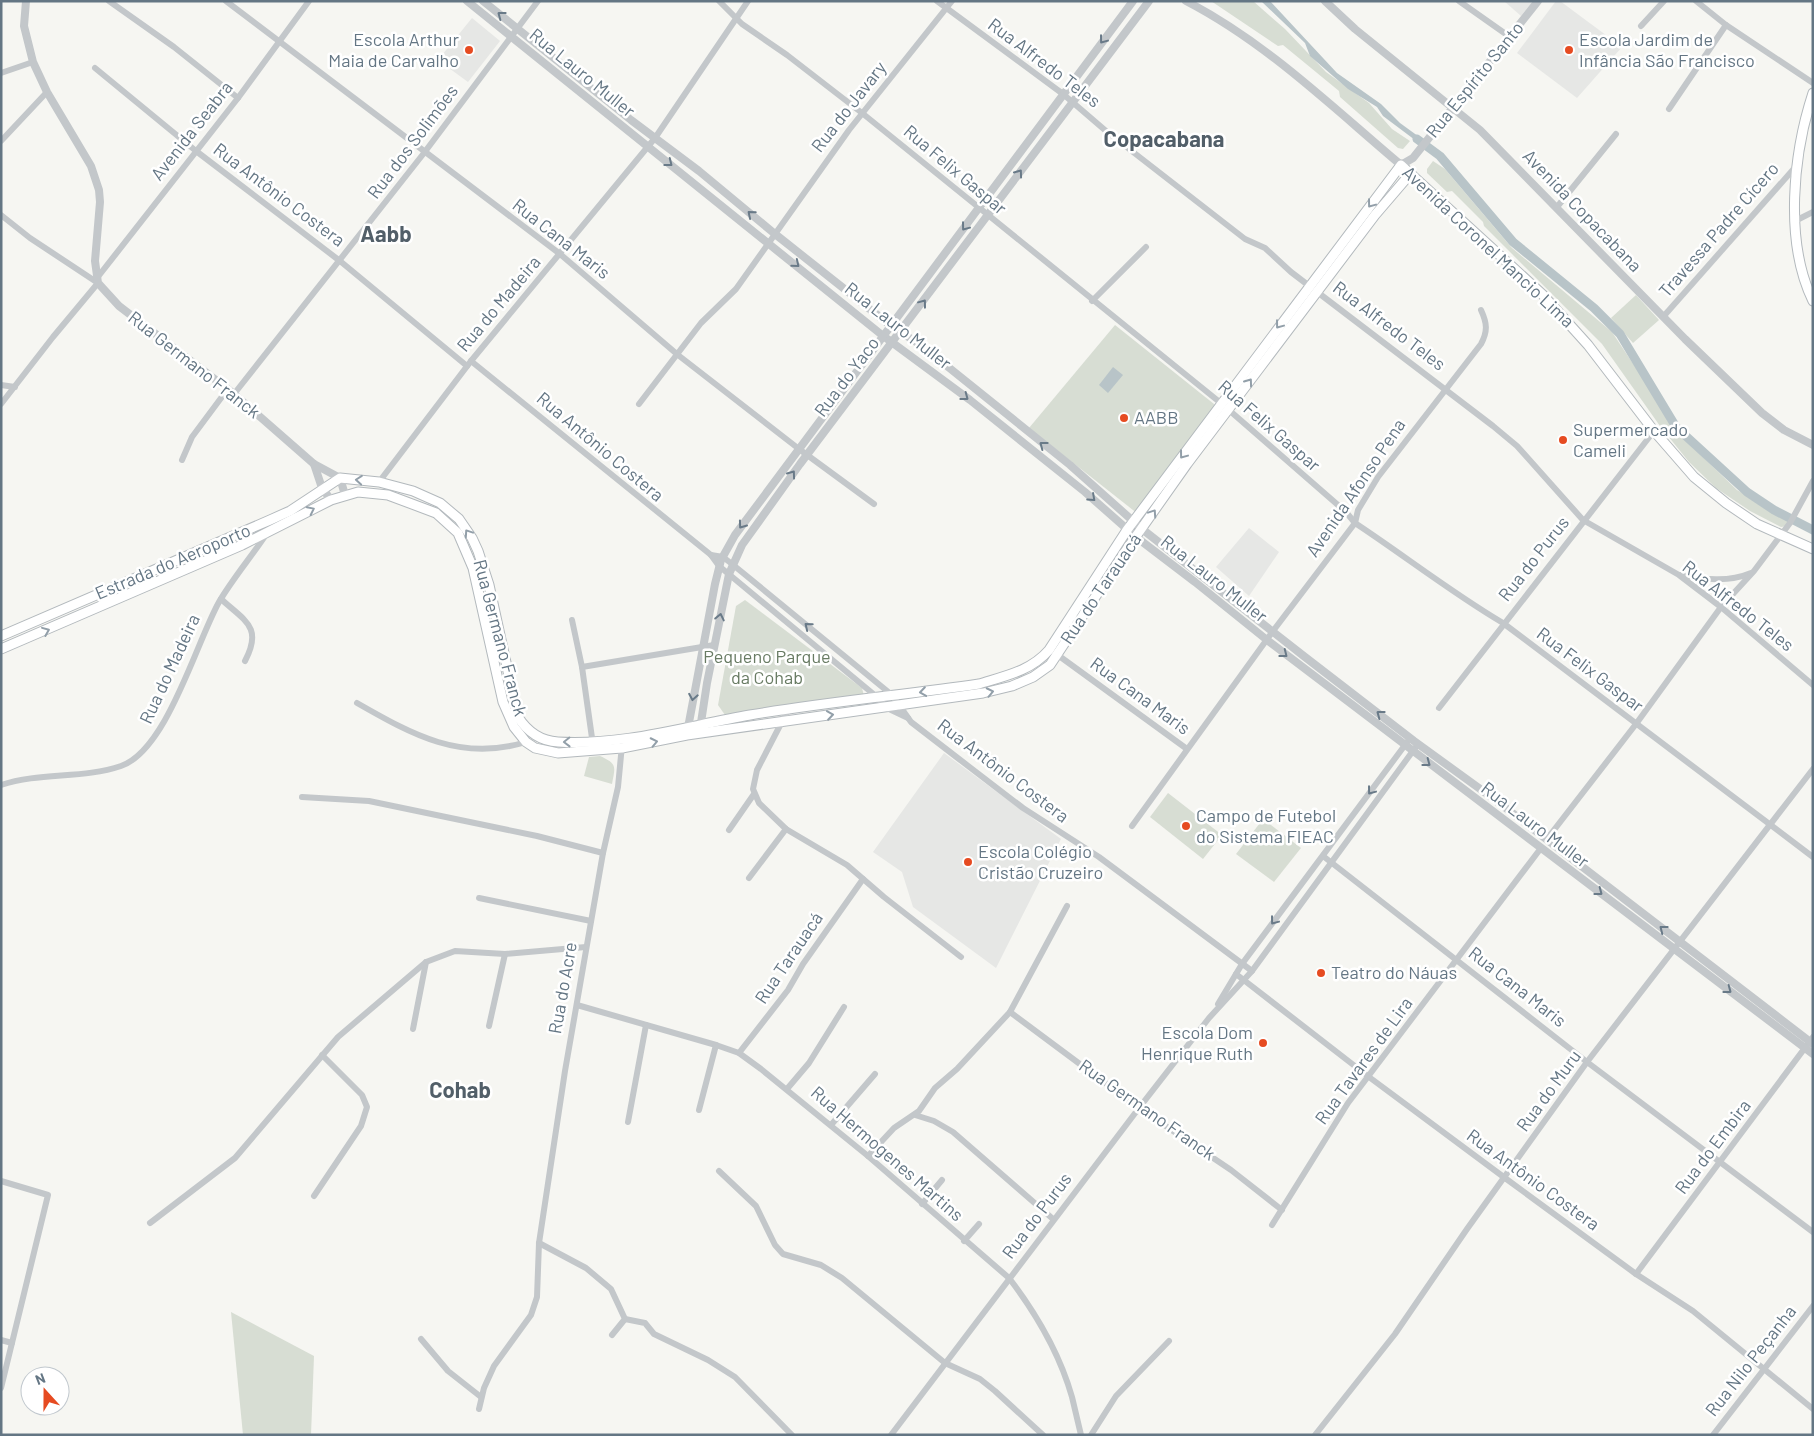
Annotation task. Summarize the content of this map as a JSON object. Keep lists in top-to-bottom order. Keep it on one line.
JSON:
{"streets":{"main road":["Rua Espírito Santo","Avenida Coronel Mancio Lima","Rua Germano Franck","Estrada do Aeroporto","Rua do Tarauacá"],"street":["Rua Alfredo Teles","Rua Lauro Muller","Rua do Javary","Avenida Seabra","Rua dos Solimões","Rua Felix Gaspar","Rua Antônio Costera","Avenida Copacabana","Travessa Padre Cícero","Rua Cana Maris","Rua do Madeira","Rua do Yaco","Avenida Afonso Pena","Rua do Purus","Rua Tarauacá","Rua do Acre","Rua Tavares de Lira","Rua do Muru","Rua do Embira","Rua Hermogenes Martins","Rua Nilo Peçanha"]},"crossings":[["Rua Alfredo Teles","Rua Espírito Santo"],["Rua Alfredo Teles","Rua do Javary"],["Rua Alfredo Teles","Rua do Yaco"],["Rua Alfredo Teles","Avenida Afonso Pena"],["Rua Alfredo Teles","Rua do Purus"],["Rua Alfredo Teles","Rua do Tarauacá"],["Rua Lauro Muller","Rua do Javary"],["Rua Lauro Muller","Rua dos Solimões"],["Rua Lauro Muller","Rua do Madeira"],["Rua Lauro Muller","Rua do Yaco"],["Rua Lauro Muller","Avenida Afonso Pena"],["Rua Lauro Muller","Rua do Purus"],["Rua Lauro Muller","Rua do Tarauacá"],["Rua Lauro Muller","Rua Tavares de Lira"],["Rua Lauro Muller","Rua do Muru"],["Rua Lauro Muller","Rua do Embira"],["Rua Espírito Santo","Avenida Copacabana"],["Rua Espírito Santo","Avenida Coronel Mancio Lima"],["Rua Espírito Santo","Rua do Tarauacá"],["Rua do Javary","Rua Felix Gaspar"],["Rua do Javary","Rua Cana Maris"],["Avenida Seabra","Rua Antônio Costera"],["Avenida Seabra","Rua Cana Maris"],["Avenida Seabra","Rua Germano Franck"],["Rua dos Solimões","Rua Antônio Costera"],["Rua dos Solimões","Rua Cana Maris"],["Rua dos Solimões","Rua Germano Franck"],["Rua Felix Gaspar","Rua do Madeira"],["Rua Felix Gaspar","Rua do Yaco"],["Rua Felix Gaspar","Avenida Afonso Pena"],["Rua Felix Gaspar","Rua do Purus"],["Rua Felix Gaspar","Rua do Tarauacá"],["Rua Felix Gaspar","Rua do Muru"],["Rua Antônio Costera","Rua do Madeira"],["Rua Antônio Costera","Rua do Yaco"],["Rua Antônio Costera","Rua do Purus"],["Rua Antônio Costera","Rua do Tarauacá"],["Rua Antônio Costera","Rua Tavares de Lira"],["Rua Antônio Costera","Rua do Muru"],["Rua Antônio Costera","Rua do Embira"],["Rua Antônio Costera","Rua Nilo Peçanha"],["Avenida Copacabana","Travessa Padre Cícero"],["Rua Cana Maris","Rua do Madeira"],["Rua Cana Maris","Rua do Yaco"],["Rua Cana Maris","Avenida Afonso Pena"],["Rua Cana Maris","Rua do Purus"],["Rua Cana Maris","Rua do Tarauacá"],["Rua Cana Maris","Rua Tavares de Lira"],["Rua Cana Maris","Rua do Muru"],["Rua Cana Maris","Rua do Embira"],["Avenida Coronel Mancio Lima","Rua do Purus"],["Rua do Madeira","Rua Germano Franck"],["Rua do Madeira","Estrada do Aeroporto"],["Rua Germano Franck","Rua do Yaco"],["Rua Germano Franck","Rua do Purus"],["Rua Germano Franck","Estrada do Aeroporto"],["Rua Germano Franck","Rua do Tarauacá"],["Rua Germano Franck","Rua do Acre"],["Rua Germano Franck","Rua Tavares de Lira"],["Rua do Purus","Rua Hermogenes Martins"],["Rua Tarauacá","Rua Hermogenes Martins"],["Rua do Acre","Rua Hermogenes Martins"]],"districts":["Copacabana","Aabb","Cohab"],"parks":["Pequeno Parque da Cohab"],"places":["Escola Arthur Maia de Carvalho","Escola Jardim de Infância São Francisco","AABB","Supermercado Cameli","Campo de Futebol do Sistema FIEAC","Escola Colégio Cristão Cruzeiro","Teatro do Náuas","Escola Dom Henrique Ruth"],"north":"top"}
